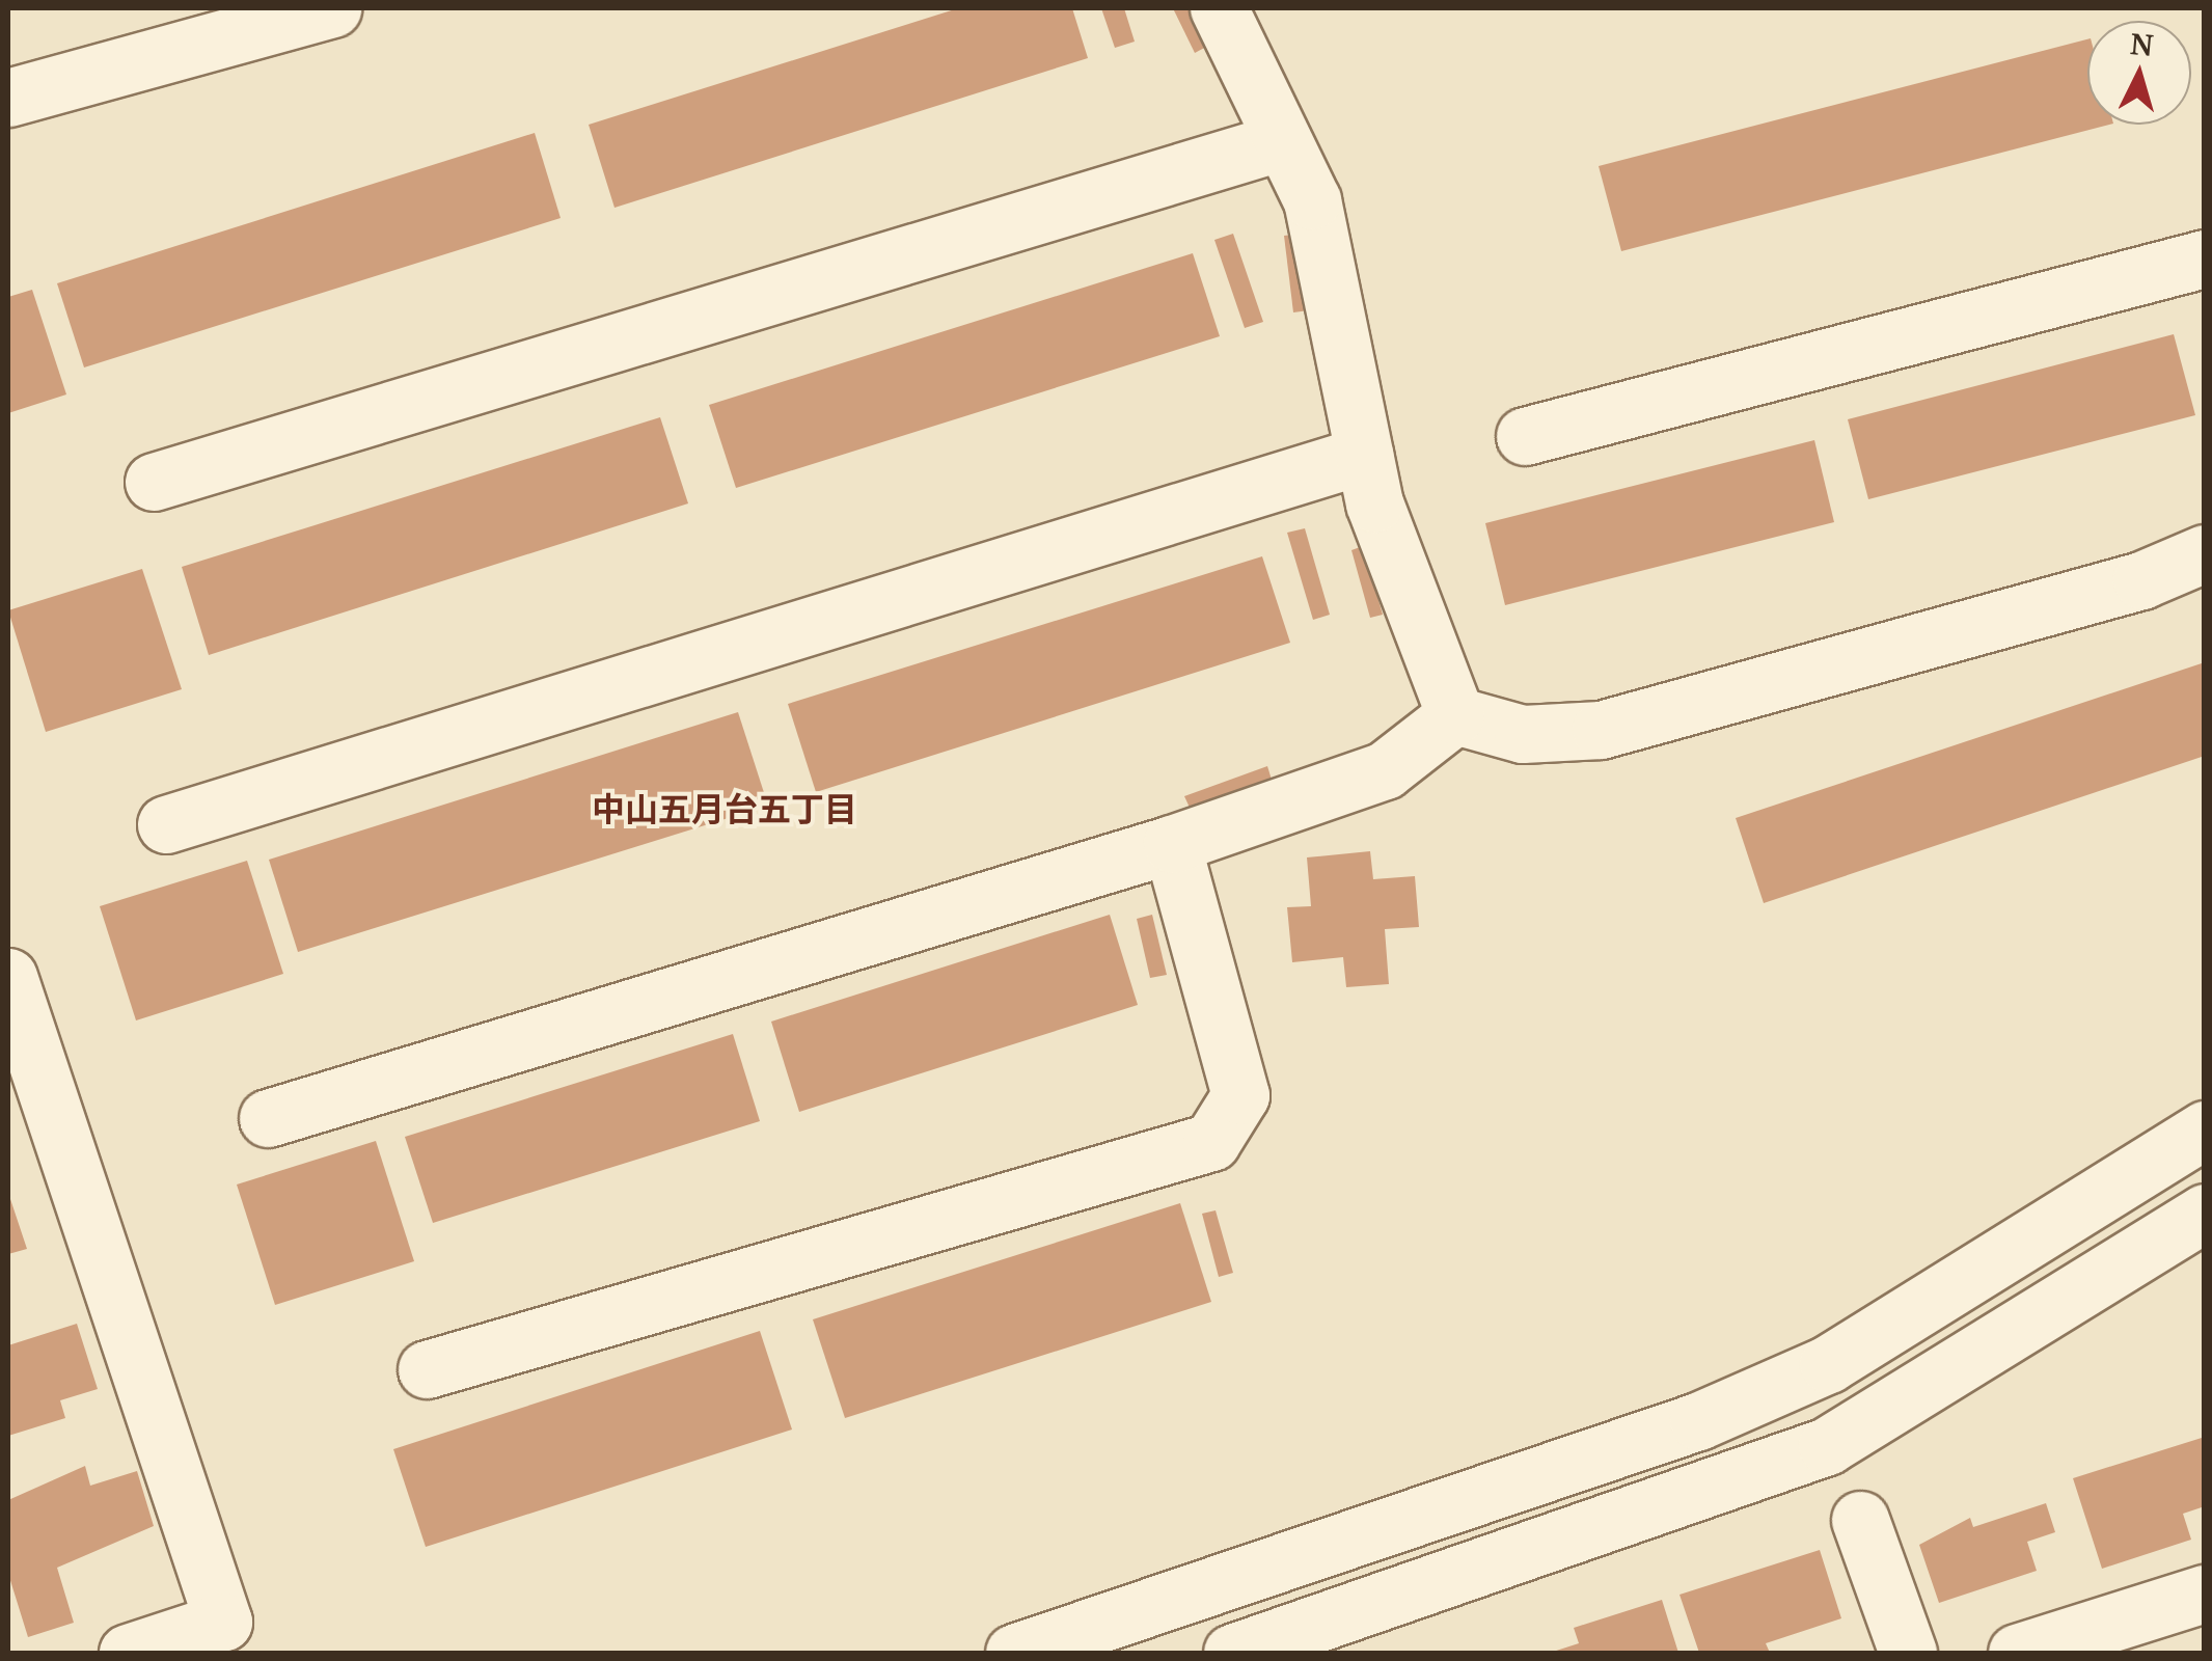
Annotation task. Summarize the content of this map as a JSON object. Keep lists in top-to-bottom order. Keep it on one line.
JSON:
{"districts":["中山五月台五丁目"],"north":"top"}
